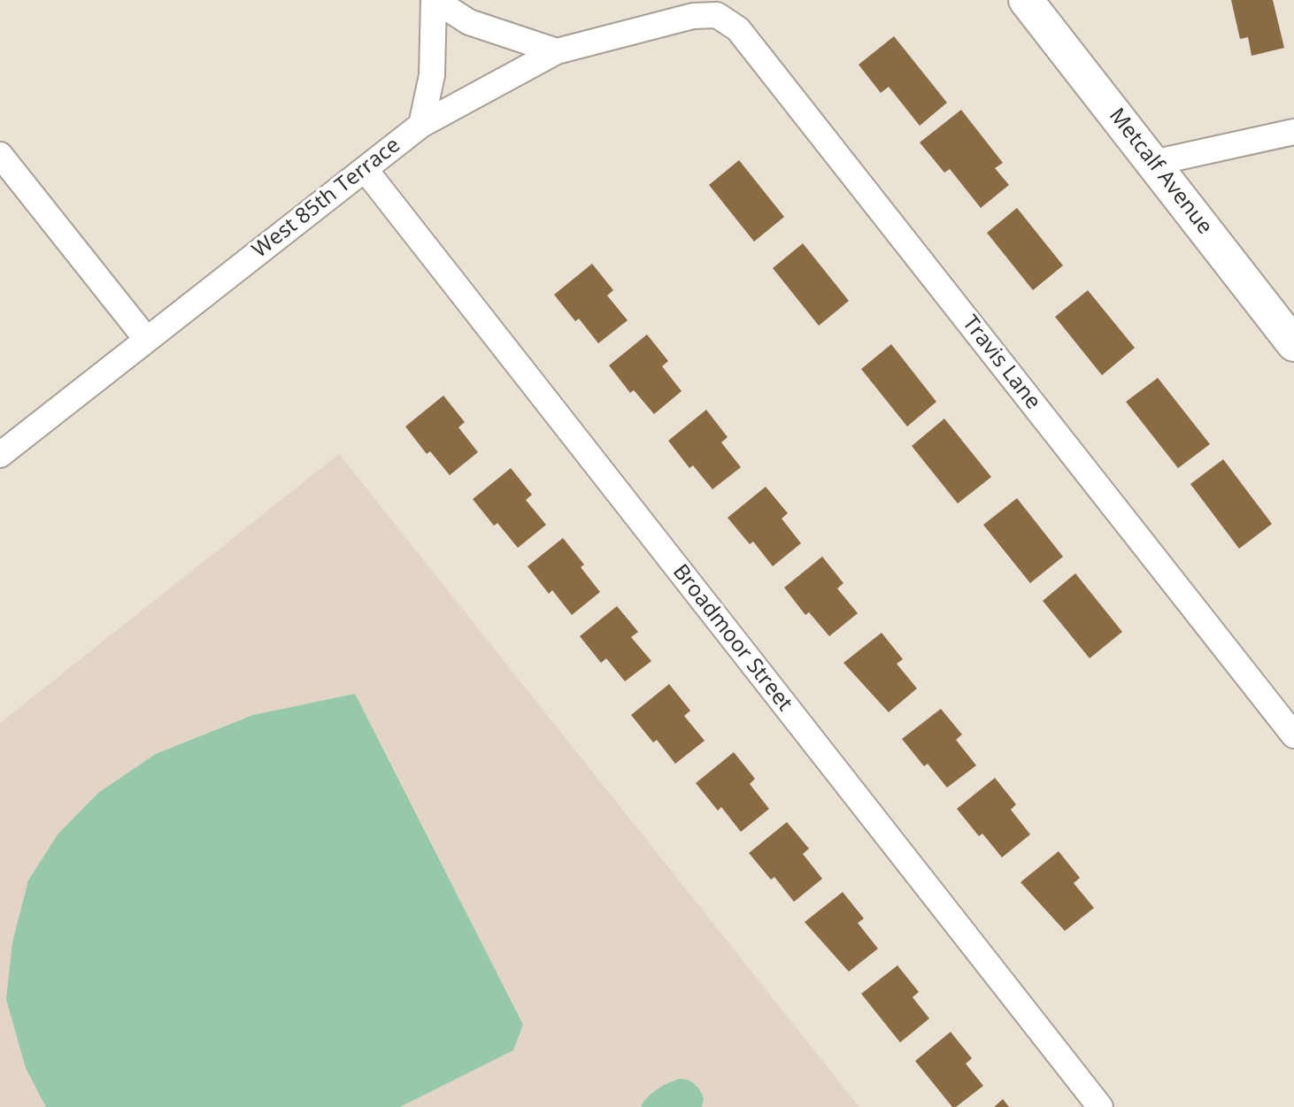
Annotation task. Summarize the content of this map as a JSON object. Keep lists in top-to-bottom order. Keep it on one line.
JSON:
{"streets":{"main road":["Metcalf Avenue"],"street":["West 85th Terrace","Travis Lane","Broadmoor Street"]},"crossings":[["West 85th Terrace","Travis Lane"],["West 85th Terrace","Broadmoor Street"]]}
